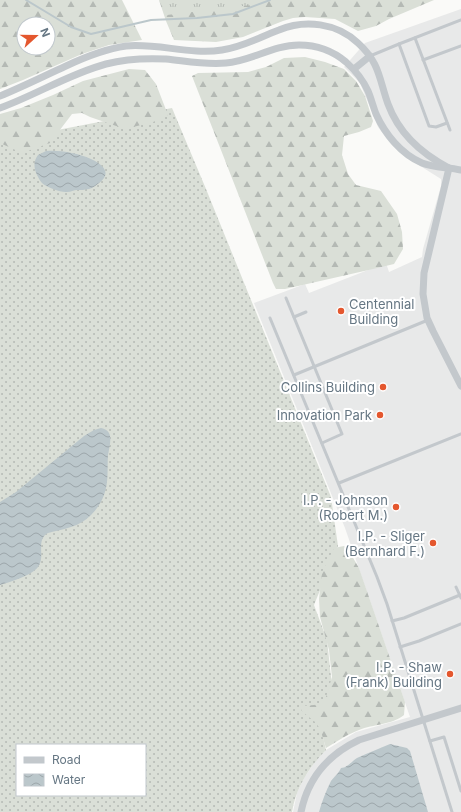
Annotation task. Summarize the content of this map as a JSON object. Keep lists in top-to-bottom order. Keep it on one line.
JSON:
{"places":["Centennial Building","Collins Building","Innovation Park","I.P. - Johnson (Robert M.)","I.P. - Sliger (Bernhard F.)","I.P. - Shaw (Frank) Building"],"legend":["Road","Water"],"north":"right"}
